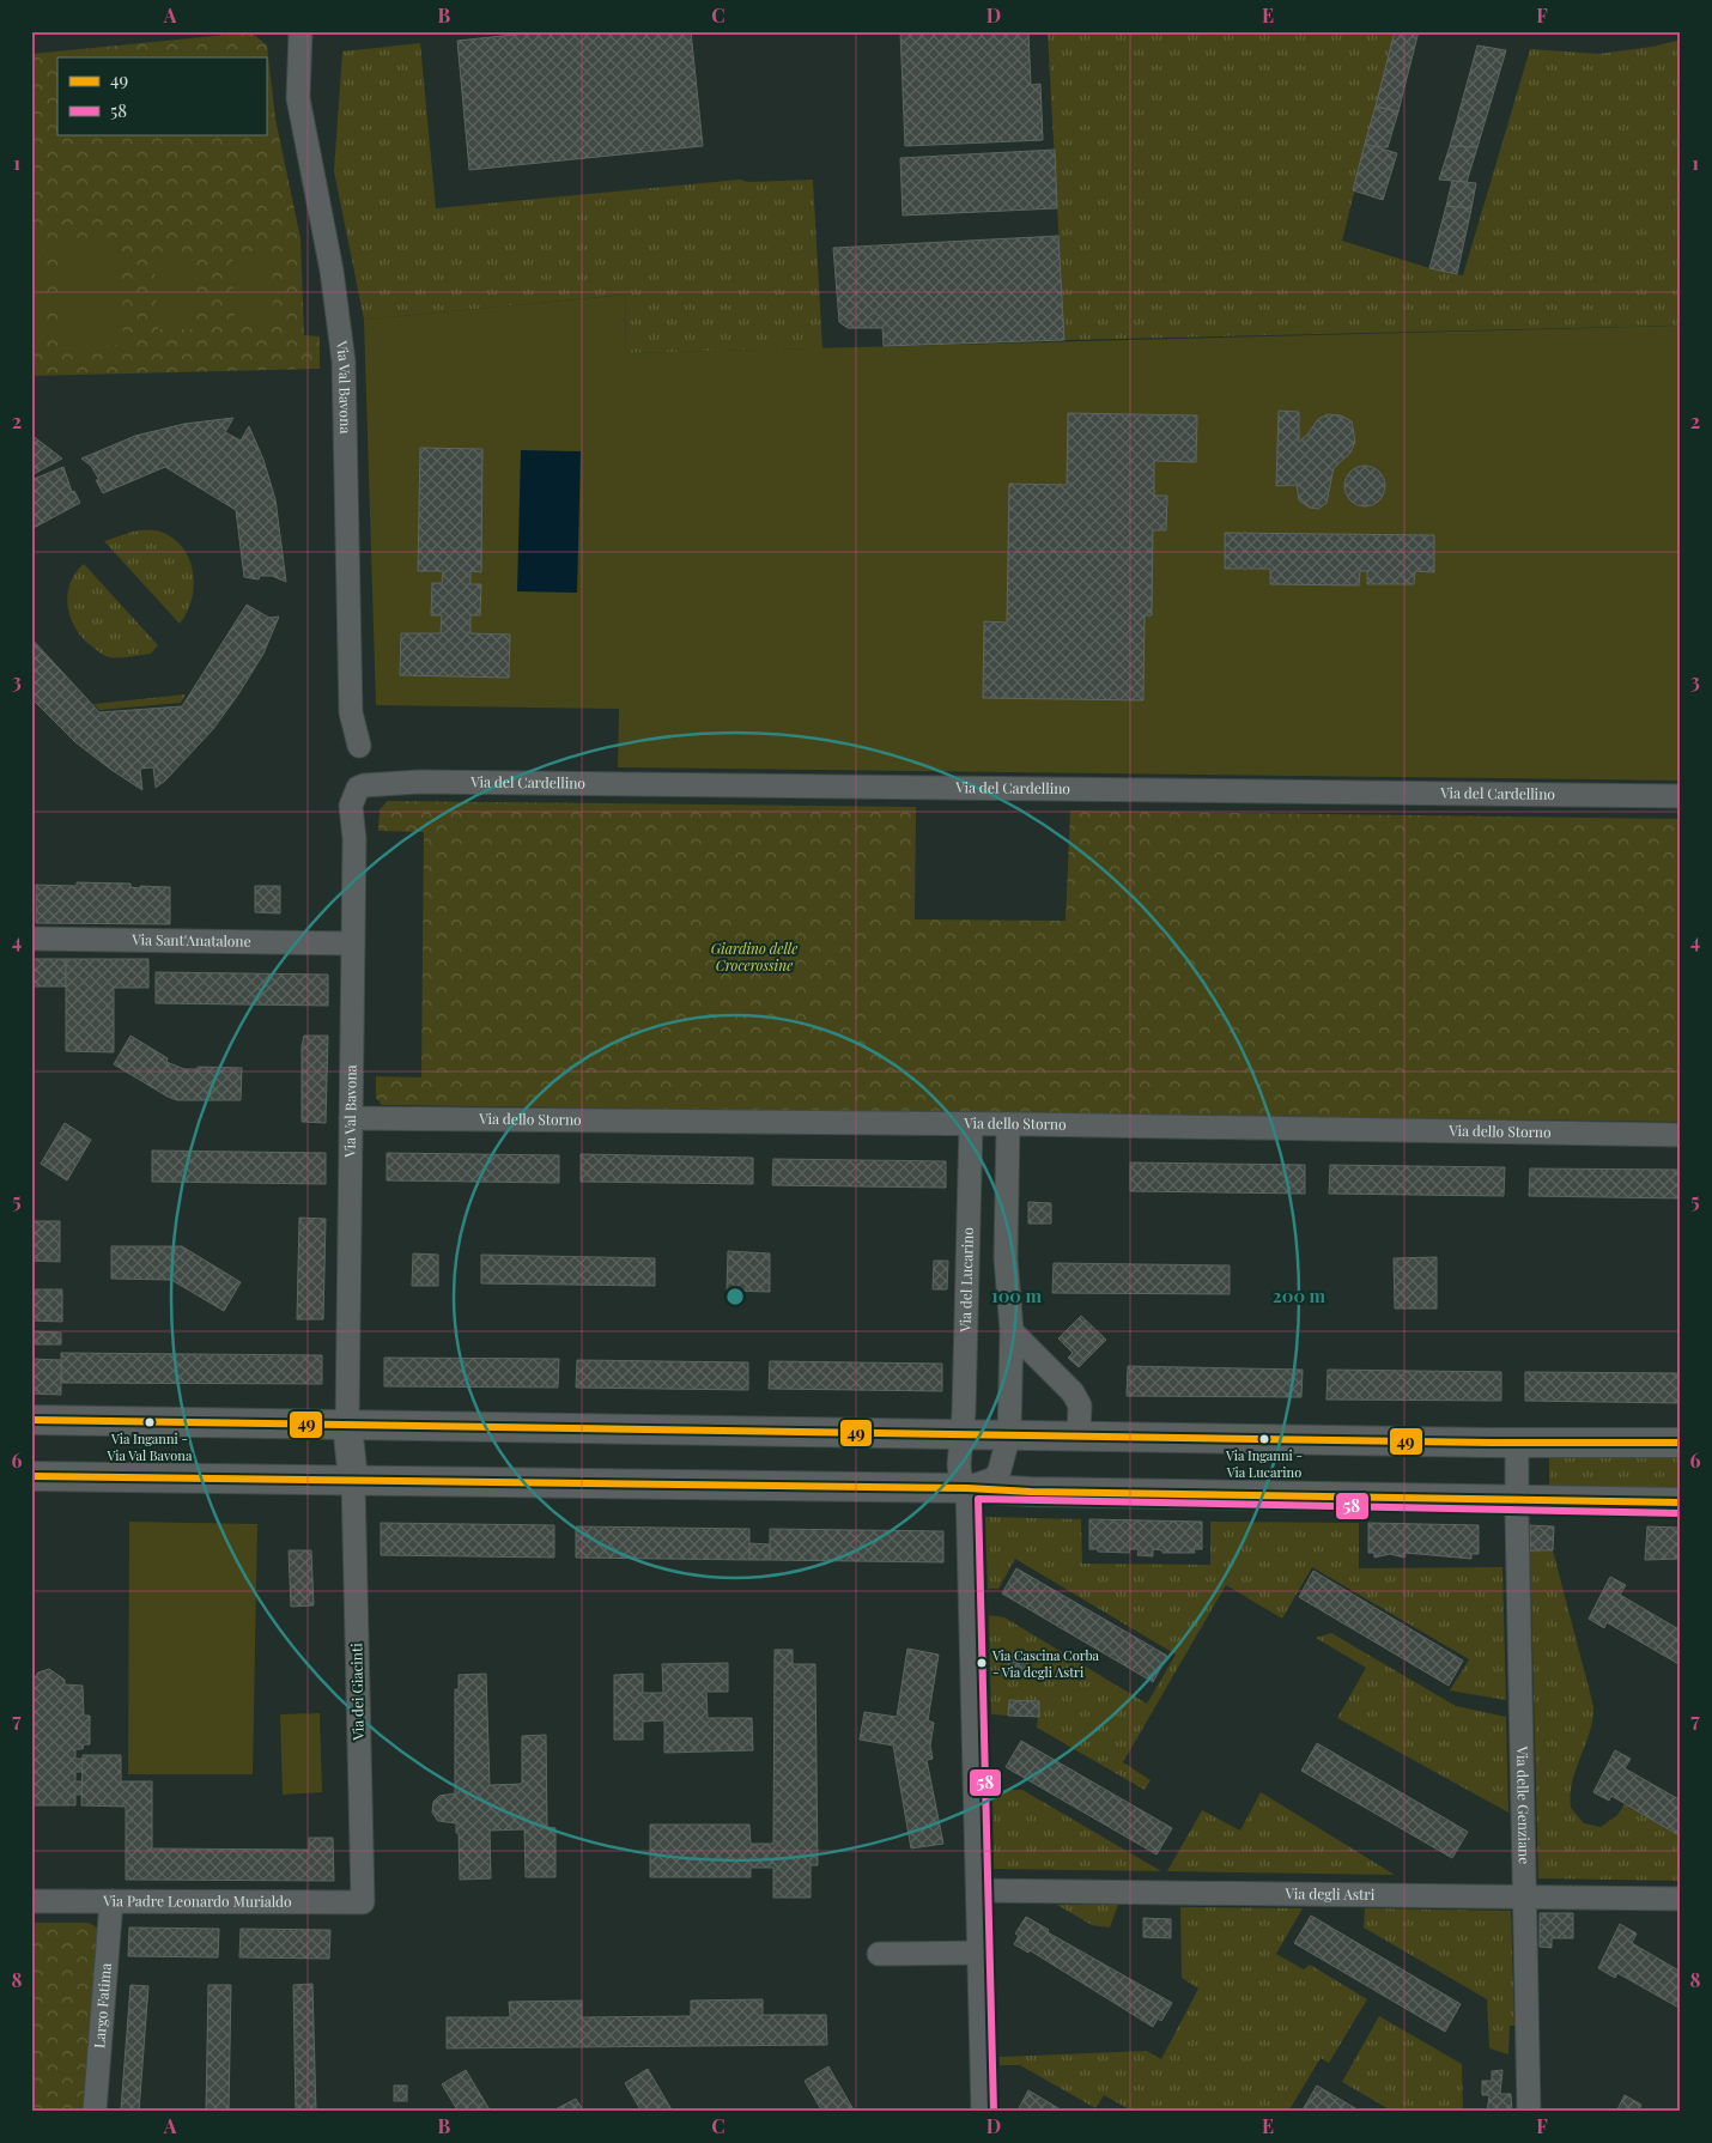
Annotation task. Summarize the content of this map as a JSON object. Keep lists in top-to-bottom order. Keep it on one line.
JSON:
{"streets":{"street":["Via Val Bavona","Via del Cardellino","Via Sant'Anatalone","Via dello Storno","Via del Lucarino","Via dei Giacinti","Via delle Genziane","Via degli Astri","Via Padre Leonardo Murialdo","Largo Fatima"]},"crossings":[["Via Val Bavona","Via del Cardellino"],["Via Val Bavona","Via Sant'Anatalone"],["Via Val Bavona","Via dello Storno"],["Via dello Storno","Via del Lucarino"],["Via del Lucarino","Via degli Astri"],["Via dei Giacinti","Via Padre Leonardo Murialdo"],["Via delle Genziane","Via degli Astri"],["Via Padre Leonardo Murialdo","Largo Fatima"]],"parks":["Giardino delle Crocerossine"],"places":["Via Inganni - Via Val Bavona","Via Inganni - Via Lucarino","Via Cascina Corba - Via degli Astri"],"lines":["transit line 49","transit line 58"],"legend":["49","58"],"grid":{"columns":["A","B","C","D","E","F"],"rows":["1","2","3","4","5","6","7","8"]},"rings":["100 m","200 m"]}
